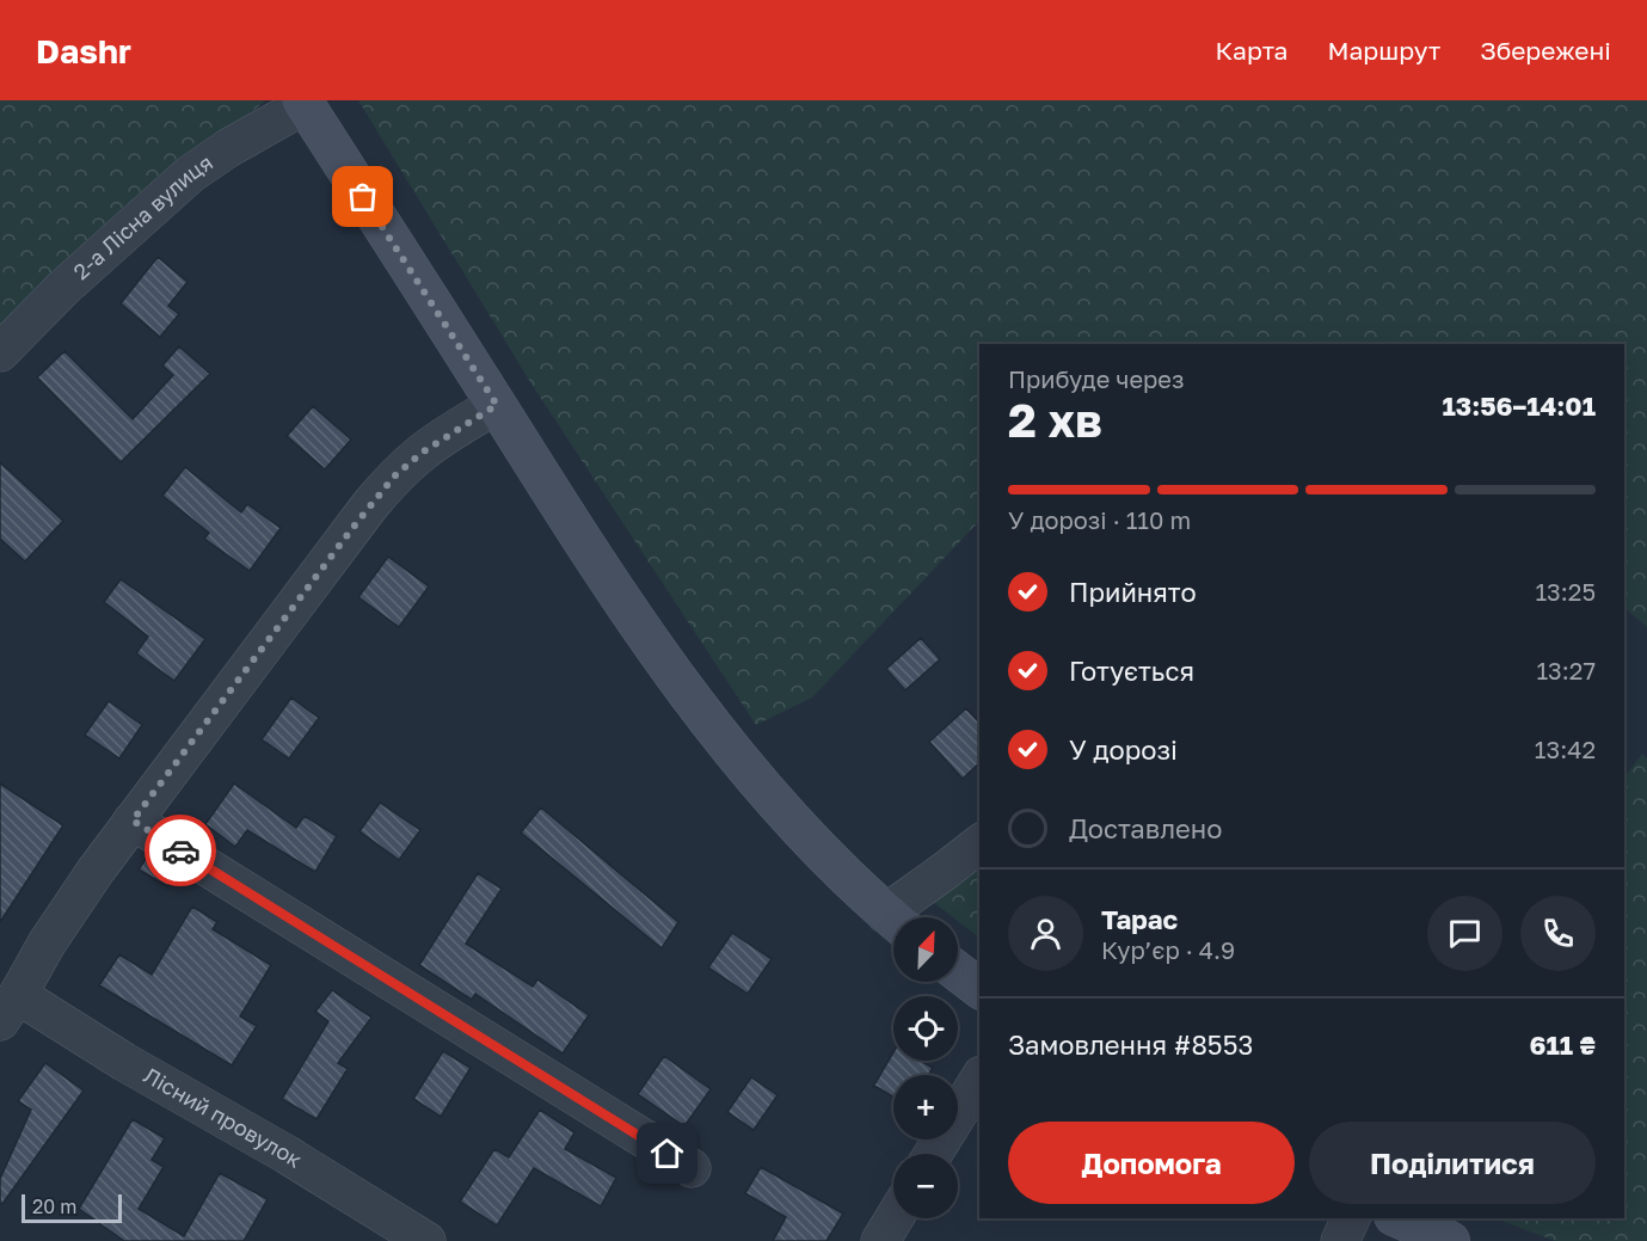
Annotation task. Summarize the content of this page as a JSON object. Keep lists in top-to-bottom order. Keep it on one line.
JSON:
{"streets":{"street":["2-а Лісна вулиця","Лісний провулок"]},"scale_bar":"20 m","north":"top right","page":{"header":"Dashr","nav":["Карта","Маршрут","Збережені"],"heading":["2 хв","Прибуде через","13:56–14:01"],"panel":["Тарас","Кур’єр · 4.9","Замовлення #8553","611 ₴"],"bar":"У дорозі · 110 m","list":[["Прийнято","13:25"],["Готується","13:27"],["У дорозі","13:42"],"Доставлено"],"map_buttons":["+","−"],"buttons":["Допомога","Поділитися"],"scale":"20 m"}}
